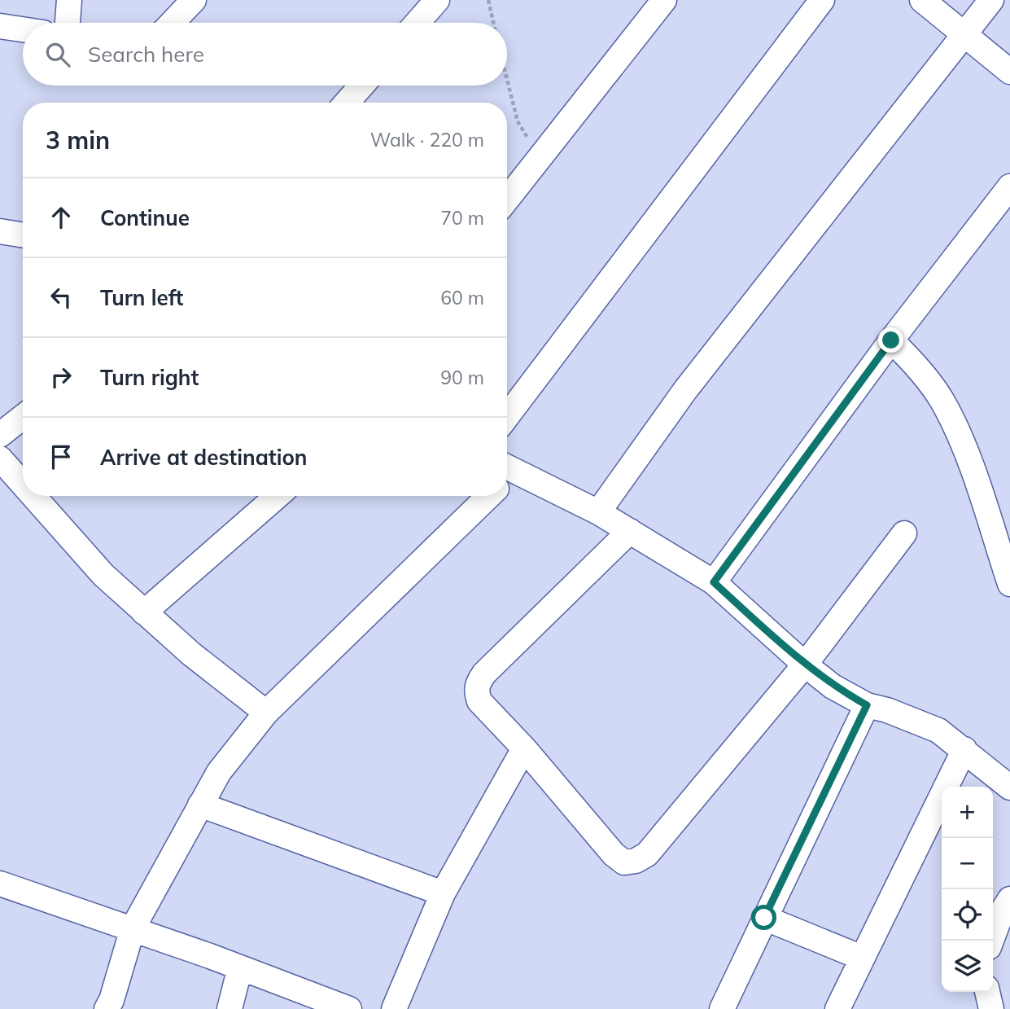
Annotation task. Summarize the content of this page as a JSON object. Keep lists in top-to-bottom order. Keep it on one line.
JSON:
{"page":{"search":"Search here","heading":["3 min","Walk · 220 m"],"list":[["Continue","70 m"],["Turn left","60 m"],["Turn right","90 m"],"Arrive at destination"],"map_buttons":["+","−"]}}
